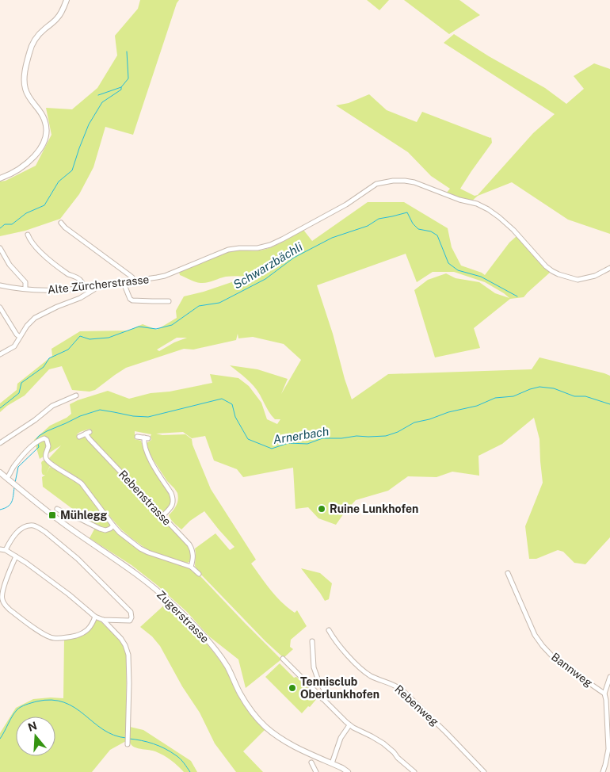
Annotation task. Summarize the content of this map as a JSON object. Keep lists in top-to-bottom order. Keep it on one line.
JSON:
{"streets":{"street":["Alte Zürcherstrasse","Rebenstrasse","Zugerstrasse","Bannweg","Rebenweg"]},"water":["Schwarzbächli","Arnerbach"],"places":{"other":["Ruine Lunkhofen","Tennisclub Oberlunkhofen"],"transit":["Mühlegg"]},"north":"top"}
